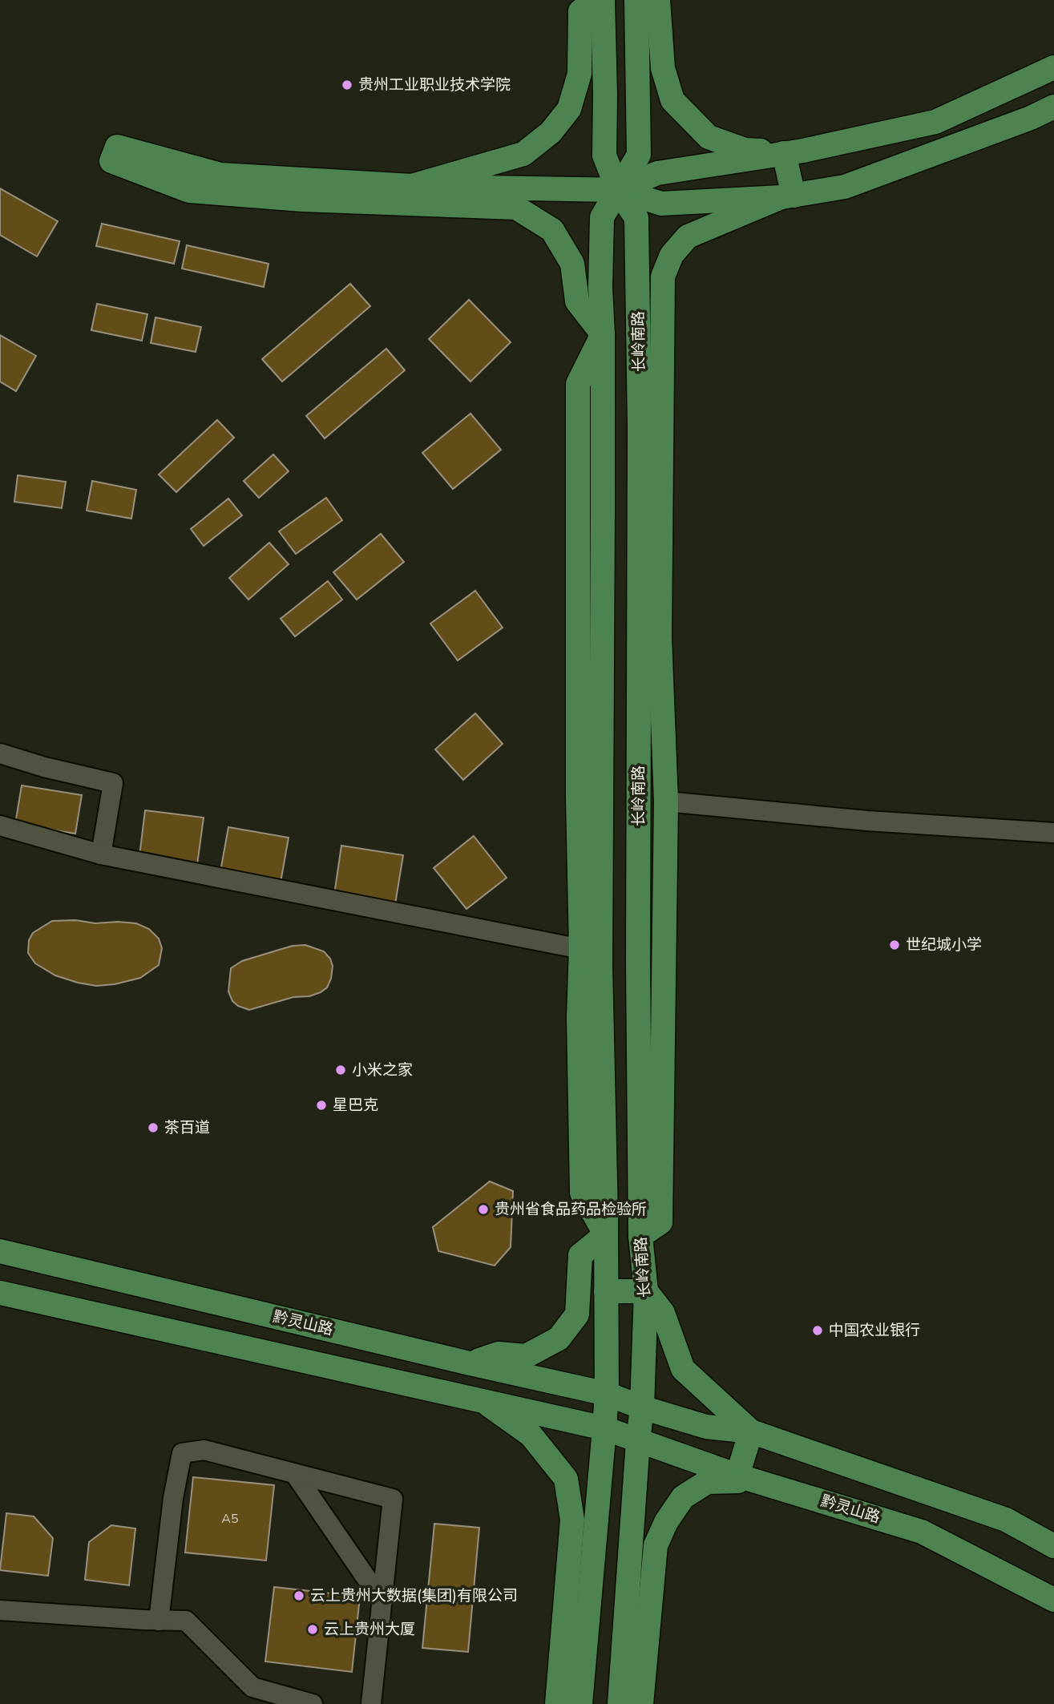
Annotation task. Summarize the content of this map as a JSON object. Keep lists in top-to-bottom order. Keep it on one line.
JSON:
{"streets":{"main road":["长岭南路","黔灵山路"]},"crossings":[["长岭南路","黔灵山路"]],"places":["贵州工业职业技术学院","世纪城小学","小米之家","星巴克","茶百道","贵州省食品药品检验所","中国农业银行","云上贵州大数据(集团)有限公司","云上贵州大厦"],"house_numbers":["A5"]}
